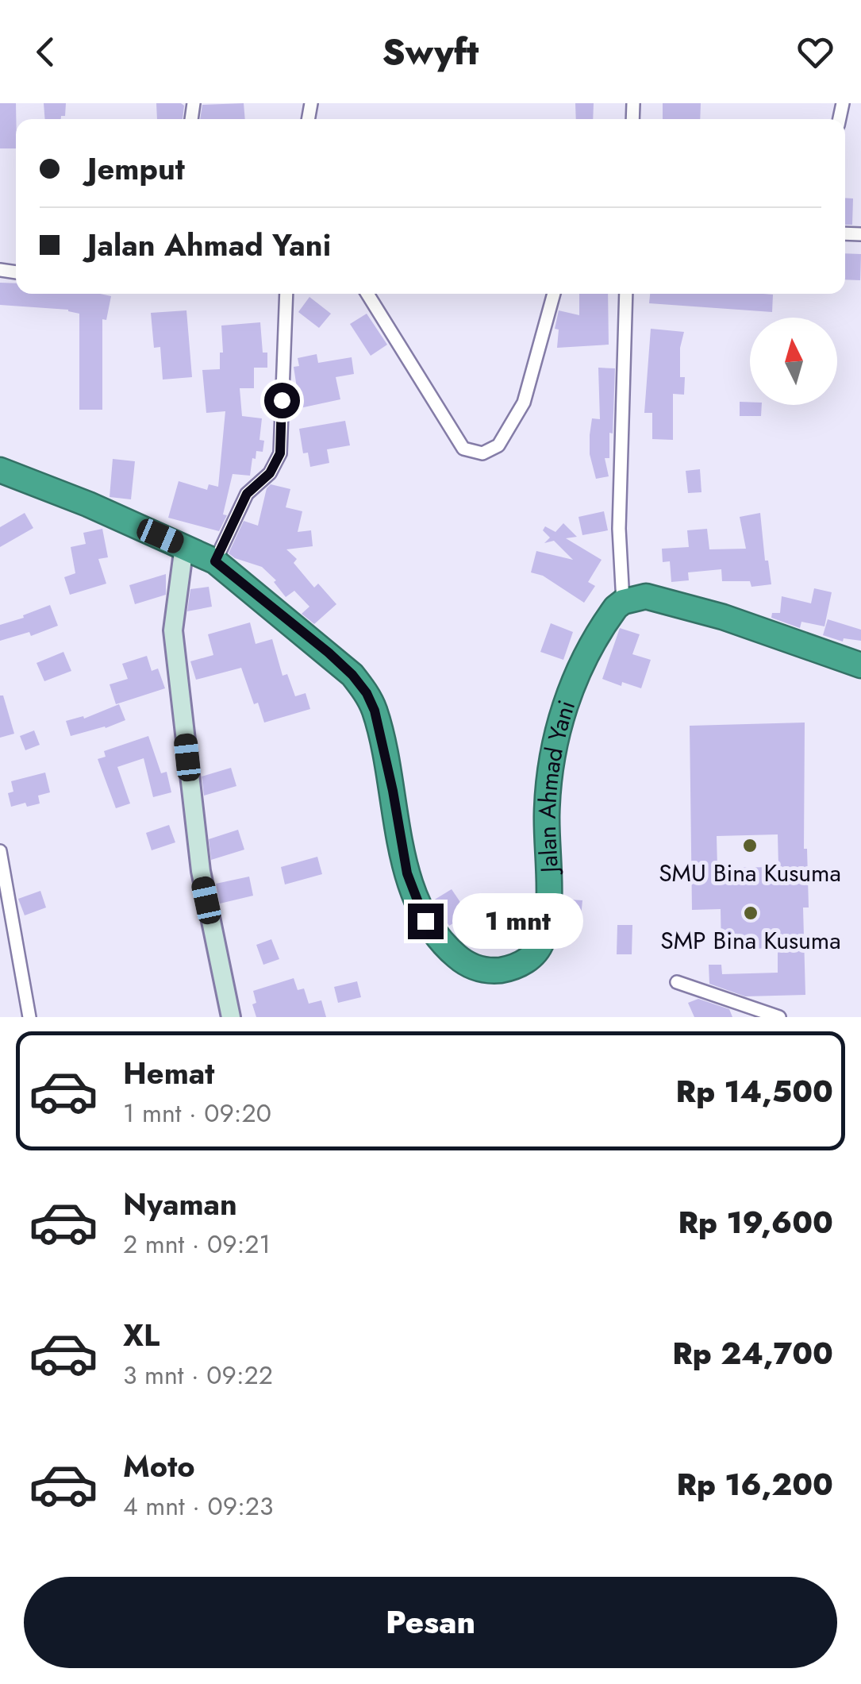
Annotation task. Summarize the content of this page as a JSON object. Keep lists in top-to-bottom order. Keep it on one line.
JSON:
{"streets":{"highway":["Jalan Ahmad Yani"]},"places":["SMU Bina Kusuma","SMP Bina Kusuma"],"north":"top","page":{"header":"Swyft","banner":["Jemput","Jalan Ahmad Yani"],"bubble":"1 mnt","list":[{"name":"Hemat","note":"1 mnt · 09:20","value":"Rp 14,500"},{"name":"Nyaman","note":"2 mnt · 09:21","value":"Rp 19,600"},{"name":"XL","note":"3 mnt · 09:22","value":"Rp 24,700"},{"name":"Moto","note":"4 mnt · 09:23","value":"Rp 16,200"}],"buttons":"Pesan"}}
